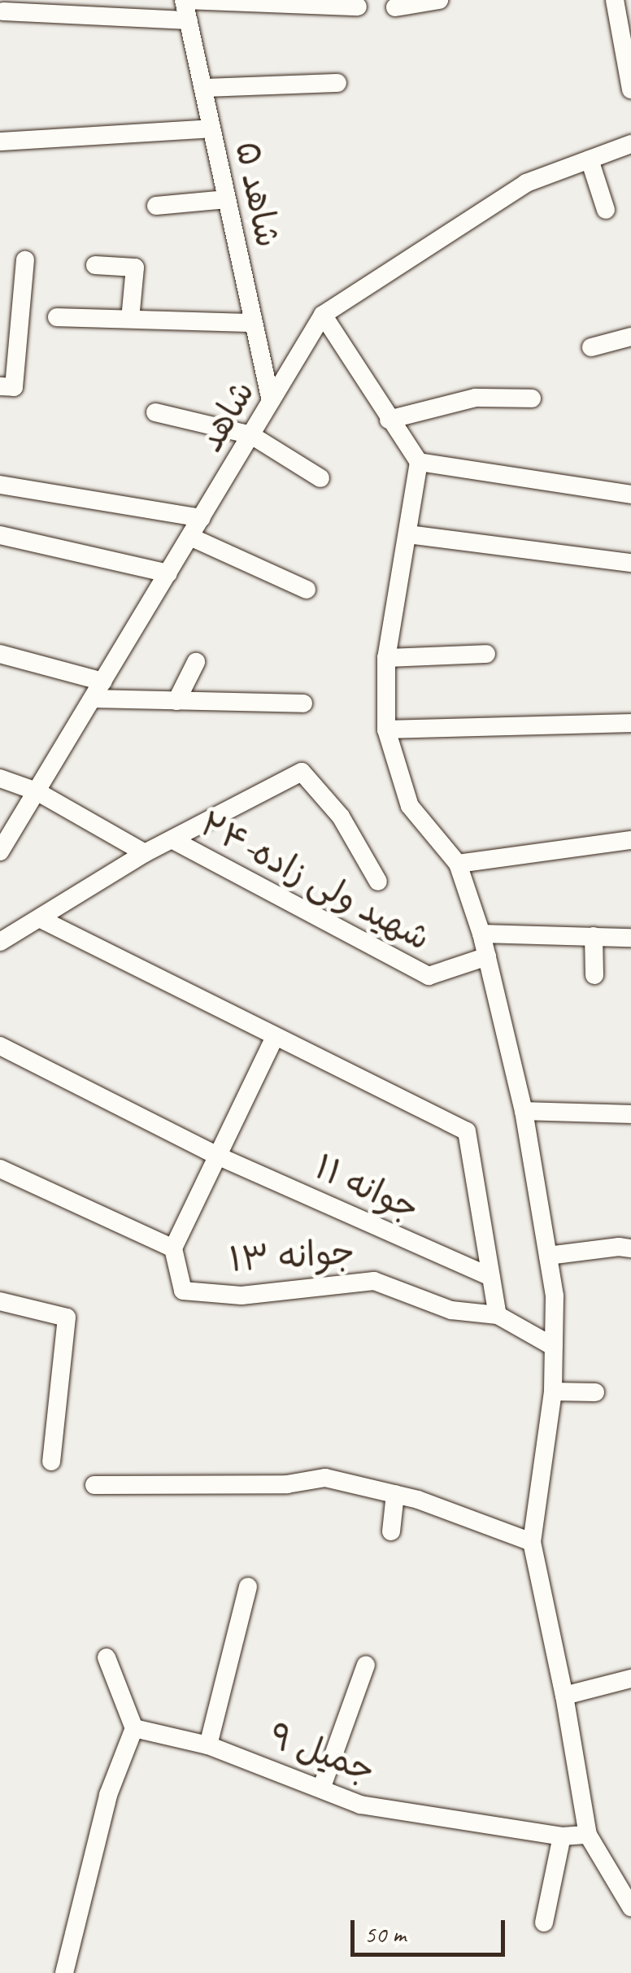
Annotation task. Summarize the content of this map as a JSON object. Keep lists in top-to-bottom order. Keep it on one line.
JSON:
{"streets":{"street":["شاهد ۵","شاهد","شهید ولی زاده-۲۴","جوانه ۱۱","جوانه ۱۳","جمیل ۹"]},"crossings":[["شاهد ۵","شاهد"]],"scale_bar":"50 m"}
